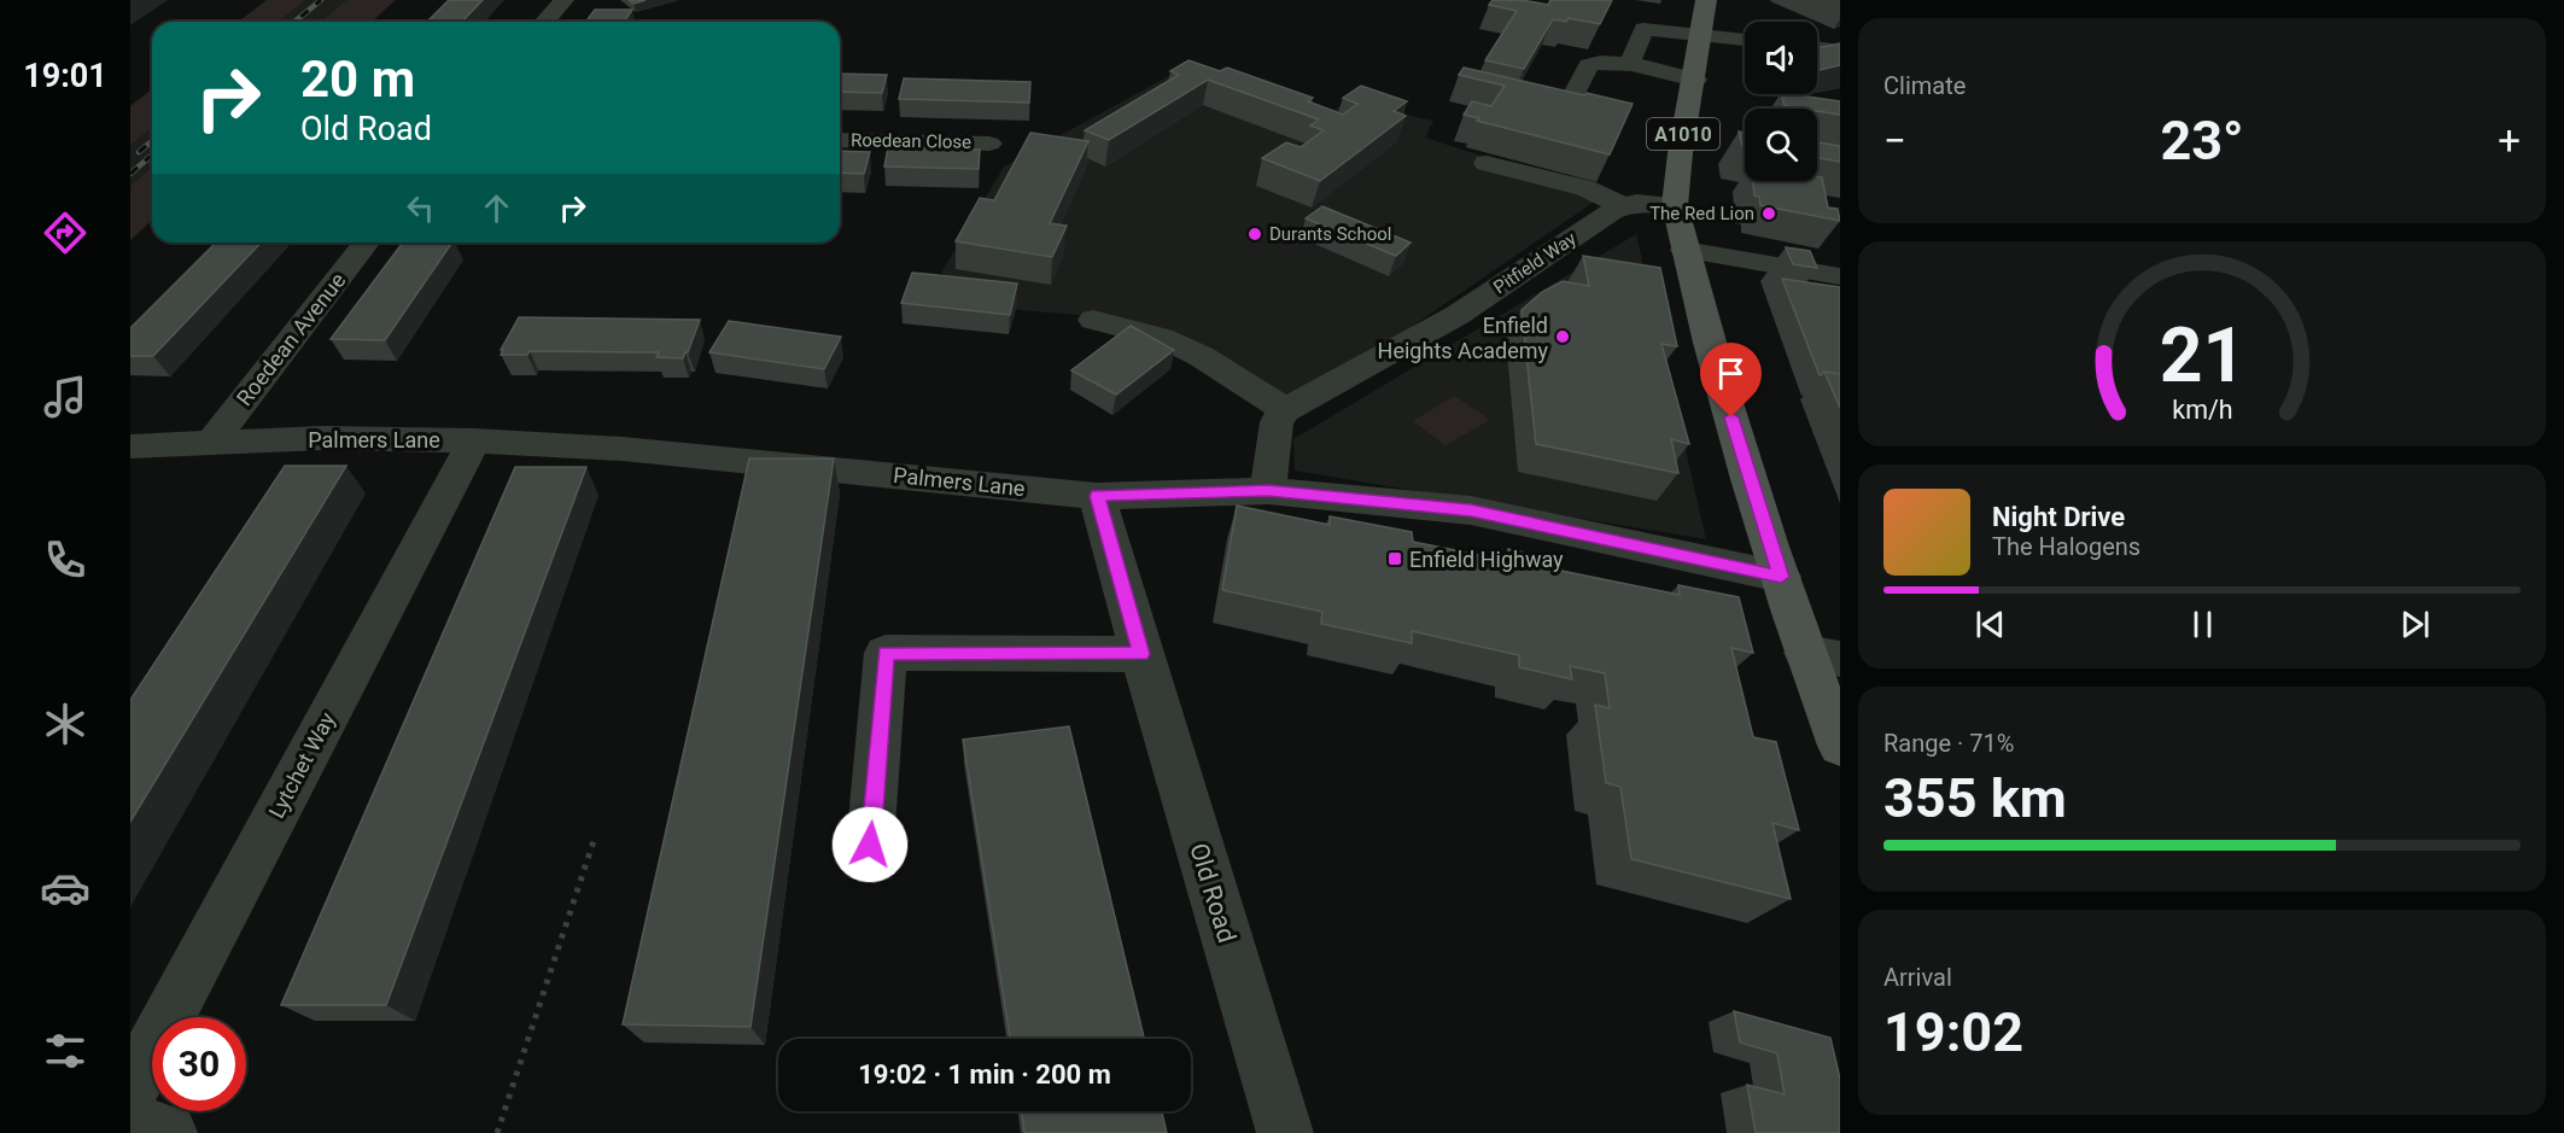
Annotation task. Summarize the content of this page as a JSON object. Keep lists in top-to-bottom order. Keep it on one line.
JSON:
{"streets":{"main road":["A1010"],"street":["Roedean Close","Pitfield Way","Roedean Avenue","Palmers Lane","Lytchet Way","Old Road"]},"crossings":[["A1010","Pitfield Way"],["A1010","Palmers Lane"],["Roedean Avenue","Palmers Lane"],["Palmers Lane","Lytchet Way"],["Palmers Lane","Old Road"]],"places":{"other":["The Red Lion","Durants School","Enfield Heights Academy"],"transit":["Enfield Highway"]},"page":{"tabs":"19:01","tile":["Climate",["Range · 71%","355 km"],["Arrival","19:02"]],"turn":["20 m","Old Road"],"heat":["−","23°","+"],"song":["Night Drive","The Halogens"],"limit":"30","trip":"19:02 · 1 min · 200 m","gauge":["21","km/h"]}}
